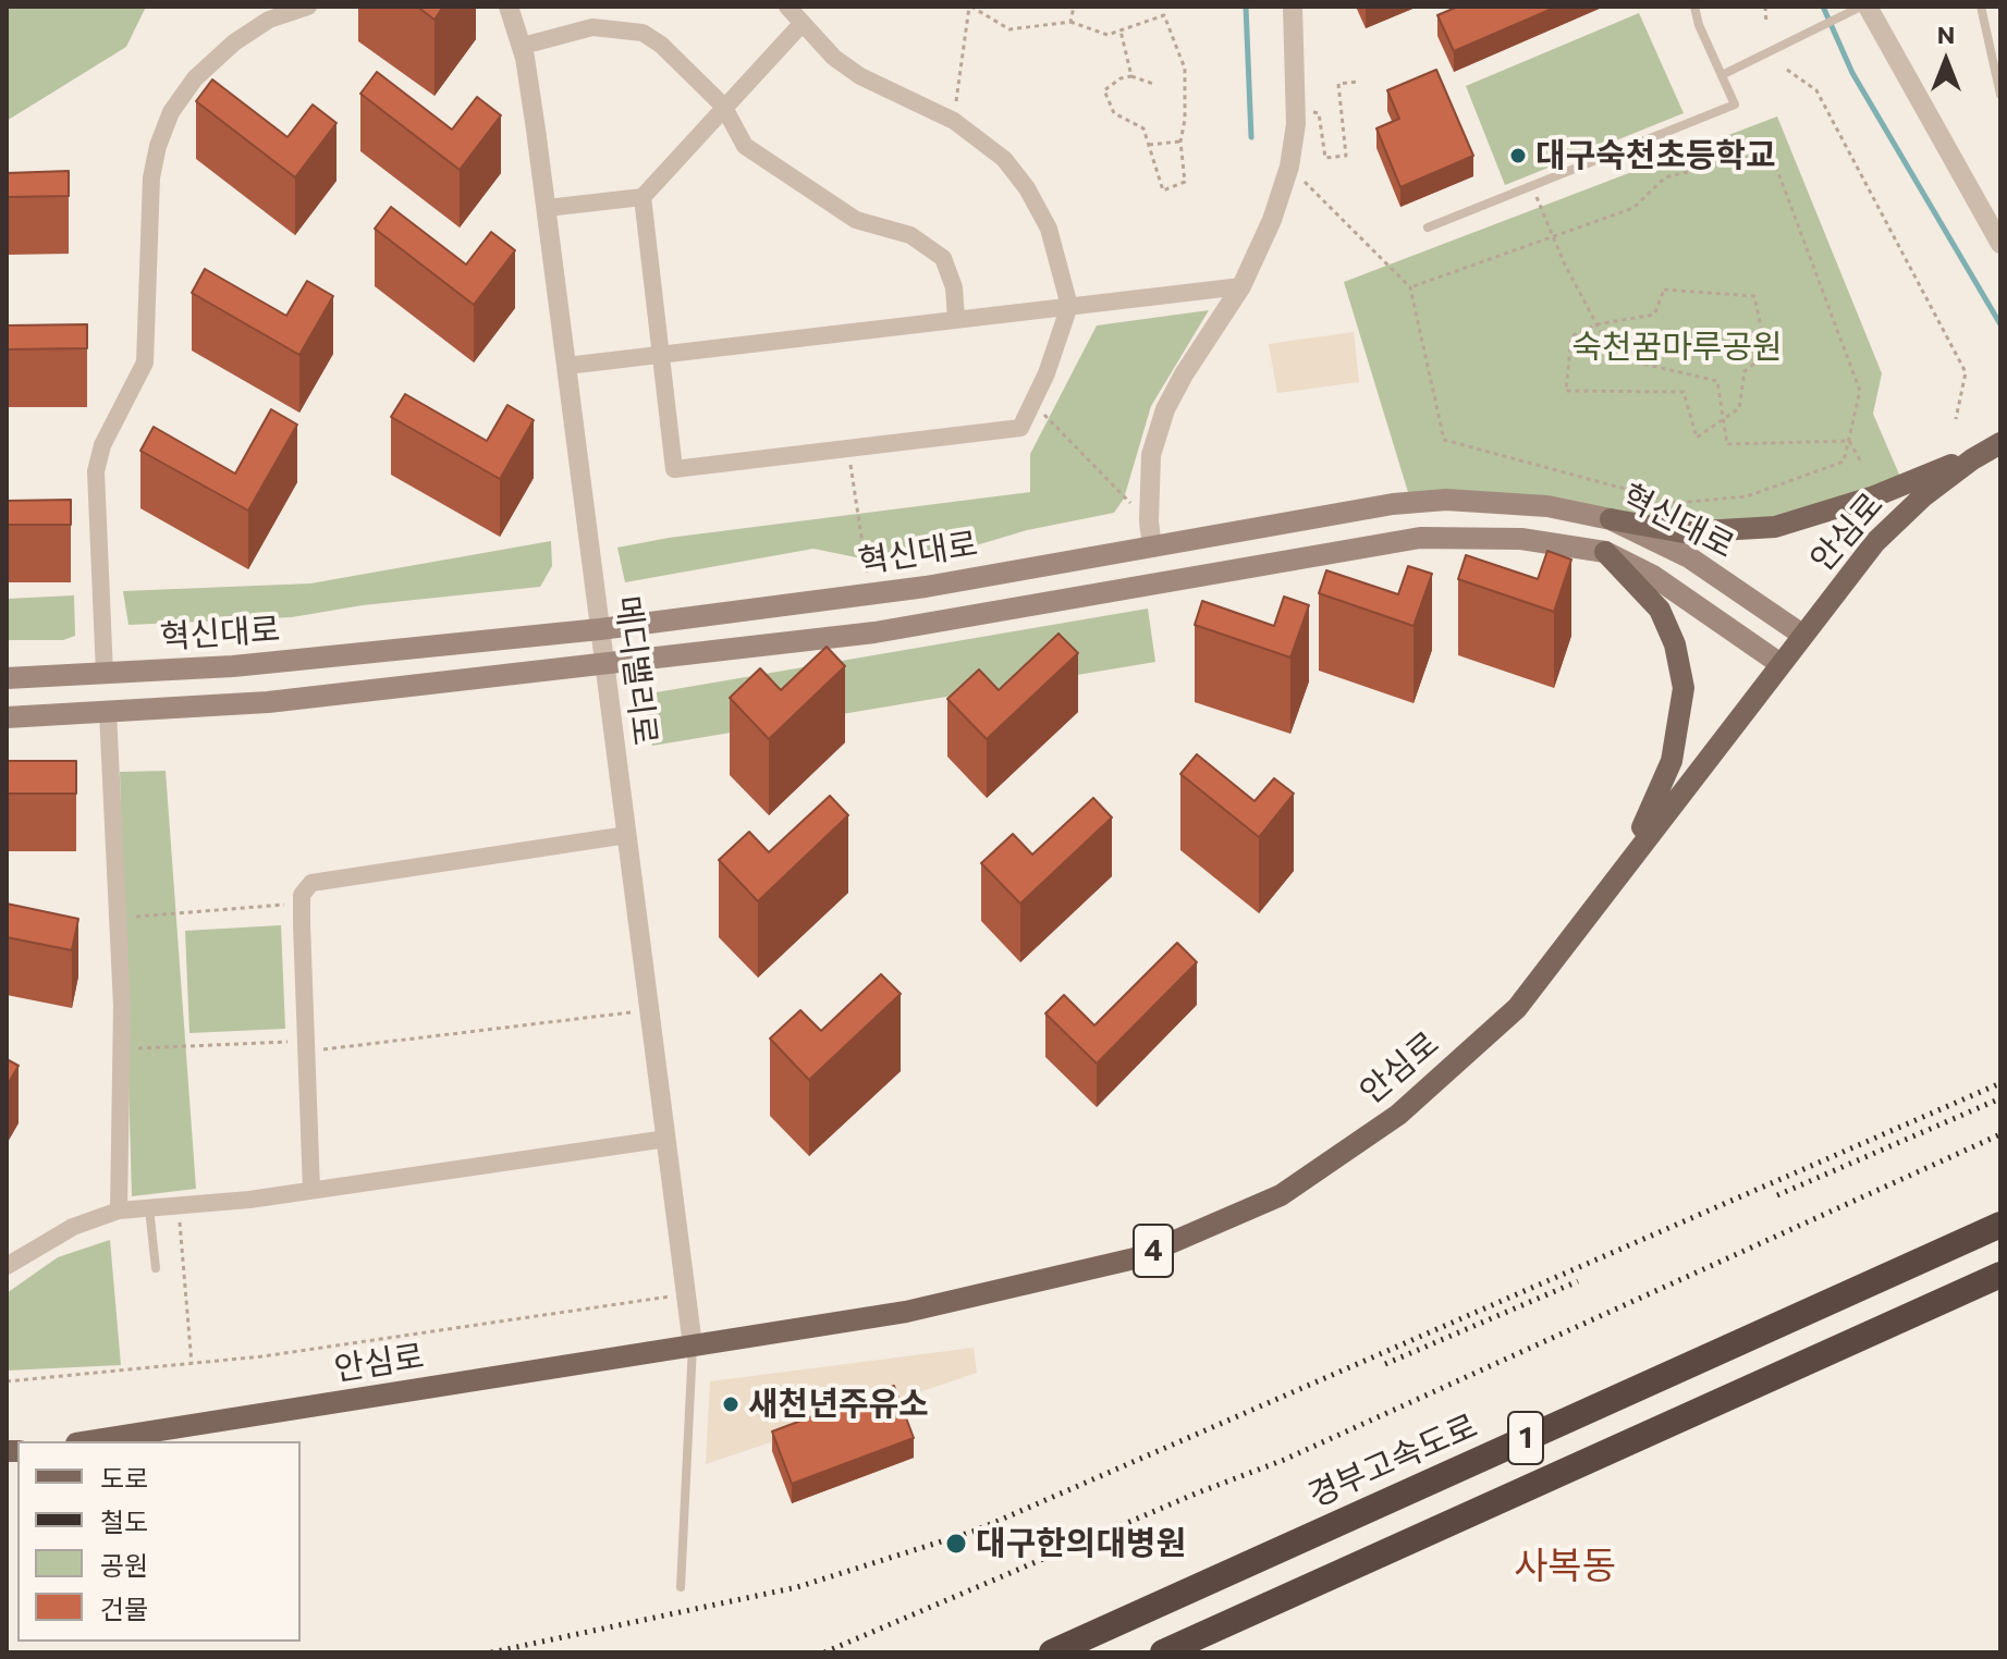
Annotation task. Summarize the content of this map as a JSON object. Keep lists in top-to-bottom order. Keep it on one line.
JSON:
{"streets":{"highway":["1","경부고속도로"],"main road":["혁신대로","안심로","4"],"street":["메디밸리로"]},"crossings":[["혁신대로","안심로"],["혁신대로","메디밸리로"],["안심로","메디밸리로"]],"districts":["사복동"],"parks":["숙천꿈마루공원"],"places":["대구숙천초등학교","새천년주유소","대구한의대병원"],"legend":["도로","철도","공원","건물"],"north":"top"}
